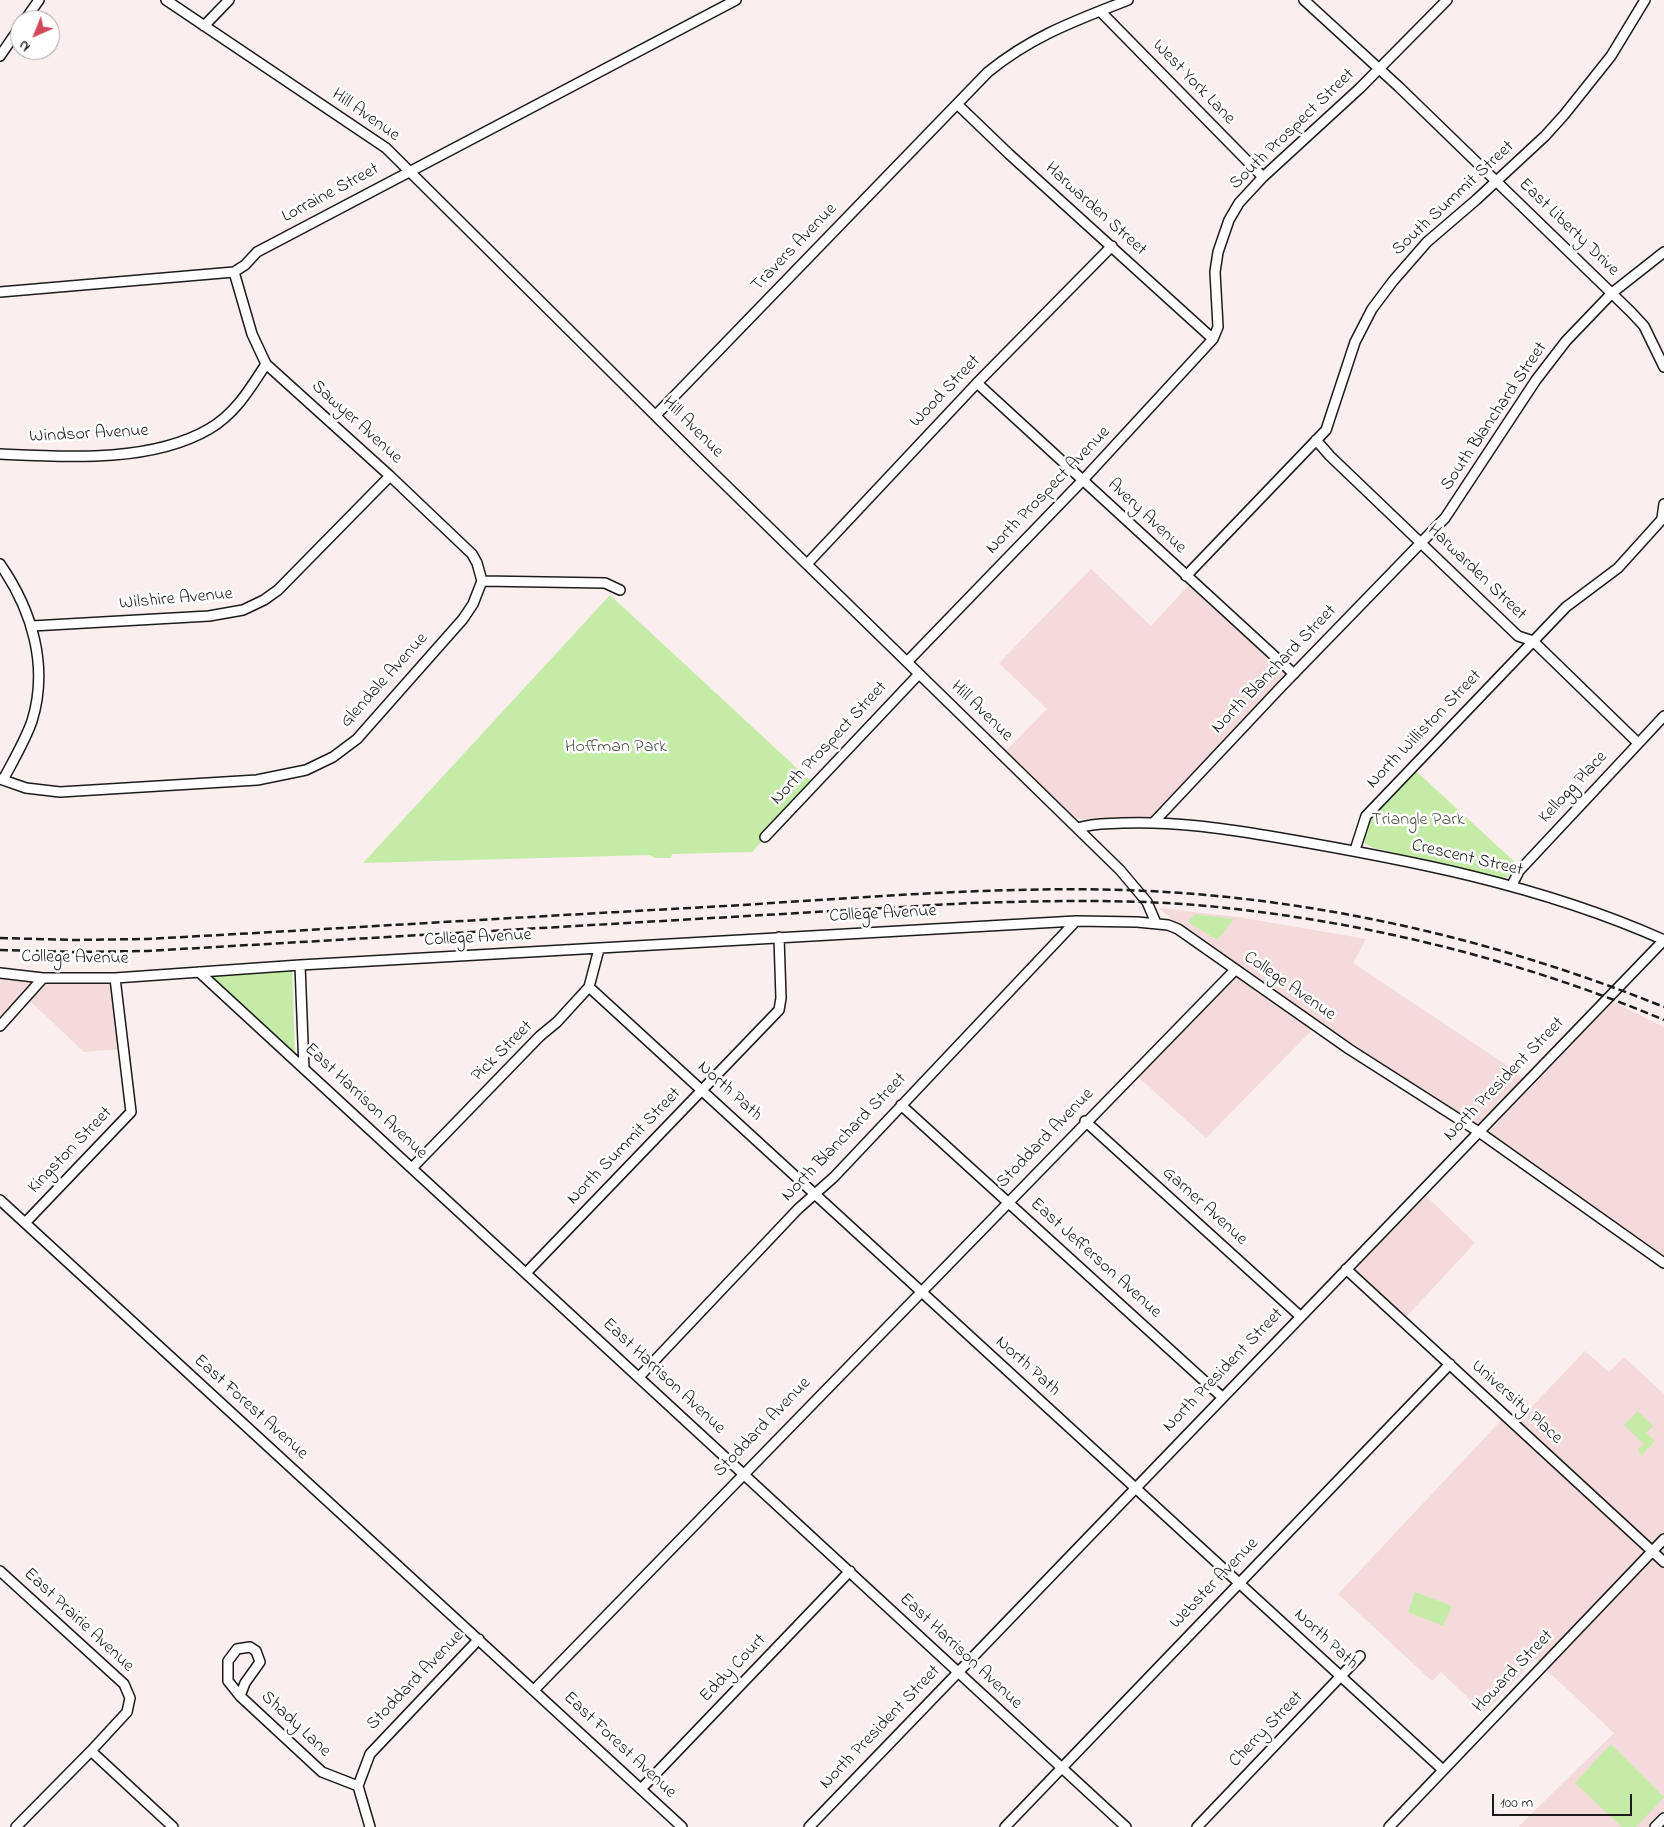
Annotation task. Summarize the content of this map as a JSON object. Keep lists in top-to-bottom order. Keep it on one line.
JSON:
{"streets":{"street":["West York Lane","Hill Avenue","South Prospect Street","Lorraine Street","South Summit Street","Harwarden Street","East Liberty Drive","Travers Avenue","Wood Street","South Blanchard Street","Sawyer Avenue","Windsor Avenue","North Prospect Avenue","Avery Avenue","Wilshire Avenue","North Blanchard Street","Glendale Avenue","North Williston Street","North Prospect Street","Kellogg Place","Crescent Street","College Avenue","Pick Street","North President Street","North Path","East Harrison Avenue","Stoddard Avenue","North Summit Street","Kingston Street","Garner Avenue","East Jefferson Avenue","University Place","East Forest Avenue","Webster Avenue","East Prairie Avenue","Eddy Court","Howard Street","Shady Lane","Cherry Street"]},"crossings":[["West York Lane","South Prospect Street"],["West York Lane","Travers Avenue"],["Hill Avenue","Lorraine Street"],["Hill Avenue","Travers Avenue"],["Hill Avenue","Wood Street"],["Hill Avenue","North Prospect Avenue"],["Hill Avenue","North Prospect Street"],["Hill Avenue","Crescent Street"],["Hill Avenue","College Avenue"],["South Prospect Street","Harwarden Street"],["South Prospect Street","East Liberty Drive"],["South Prospect Street","North Prospect Avenue"],["Lorraine Street","Sawyer Avenue"],["South Summit Street","Harwarden Street"],["South Summit Street","East Liberty Drive"],["Harwarden Street","Travers Avenue"],["Harwarden Street","Wood Street"],["Harwarden Street","South Blanchard Street"],["Harwarden Street","North Prospect Avenue"],["Harwarden Street","North Blanchard Street"],["Harwarden Street","North Williston Street"],["Harwarden Street","Kellogg Place"],["East Liberty Drive","South Blanchard Street"],["Wood Street","Avery Avenue"],["South Blanchard Street","North Blanchard Street"],["Sawyer Avenue","Windsor Avenue"],["Sawyer Avenue","Wilshire Avenue"],["Sawyer Avenue","Glendale Avenue"],["North Prospect Avenue","Avery Avenue"],["Avery Avenue","North Blanchard Street"],["North Blanchard Street","Crescent Street"],["North Blanchard Street","College Avenue"],["North Blanchard Street","North Path"],["North Blanchard Street","East Harrison Avenue"],["North Blanchard Street","East Jefferson Avenue"],["North Williston Street","Crescent Street"],["Kellogg Place","Crescent Street"],["Crescent Street","North President Street"],["College Avenue","Pick Street"],["College Avenue","North President Street"],["College Avenue","East Harrison Avenue"],["College Avenue","Stoddard Avenue"],["College Avenue","North Summit Street"],["College Avenue","Kingston Street"],["Pick Street","North Path"],["Pick Street","East Harrison Avenue"],["North President Street","North Path"],["North President Street","East Harrison Avenue"],["North President Street","Garner Avenue"],["North President Street","East Jefferson Avenue"],["North President Street","University Place"],["North Path","Stoddard Avenue"],["North Path","North Summit Street"],["North Path","Webster Avenue"],["North Path","Howard Street"],["North Path","Cherry Street"],["East Harrison Avenue","Stoddard Avenue"],["East Harrison Avenue","North Summit Street"],["East Harrison Avenue","Webster Avenue"],["East Harrison Avenue","Eddy Court"],["Stoddard Avenue","Garner Avenue"],["Stoddard Avenue","East Jefferson Avenue"],["Stoddard Avenue","East Forest Avenue"],["Stoddard Avenue","Shady Lane"],["Kingston Street","East Forest Avenue"],["University Place","Webster Avenue"],["University Place","Howard Street"],["East Forest Avenue","Eddy Court"]],"parks":["Hoffman Park","Triangle Park"],"scale_bar":"100 m","north":"bottom left"}
